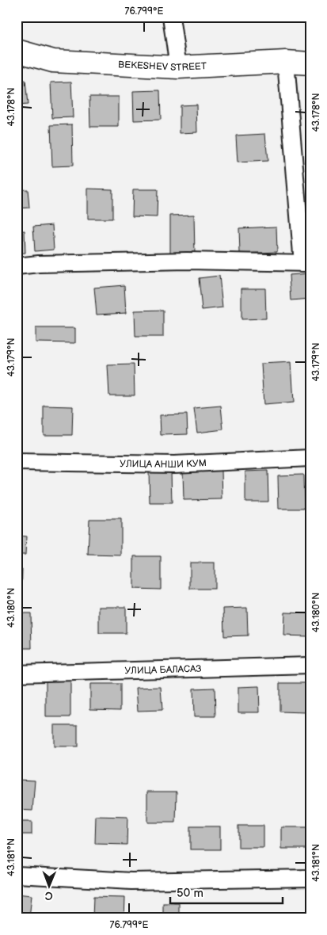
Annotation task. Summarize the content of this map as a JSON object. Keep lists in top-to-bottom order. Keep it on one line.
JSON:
{"streets":{"main road":["BEKESHEV STREET"],"street":["УЛИЦА АНШИ КУМ","УЛИЦА БАЛАСАЗ"]},"scale_bar":"50 m","north":"bottom","coordinates":["76.799°E","43.178°N","43.179°N","43.180°N","43.181°N"]}
